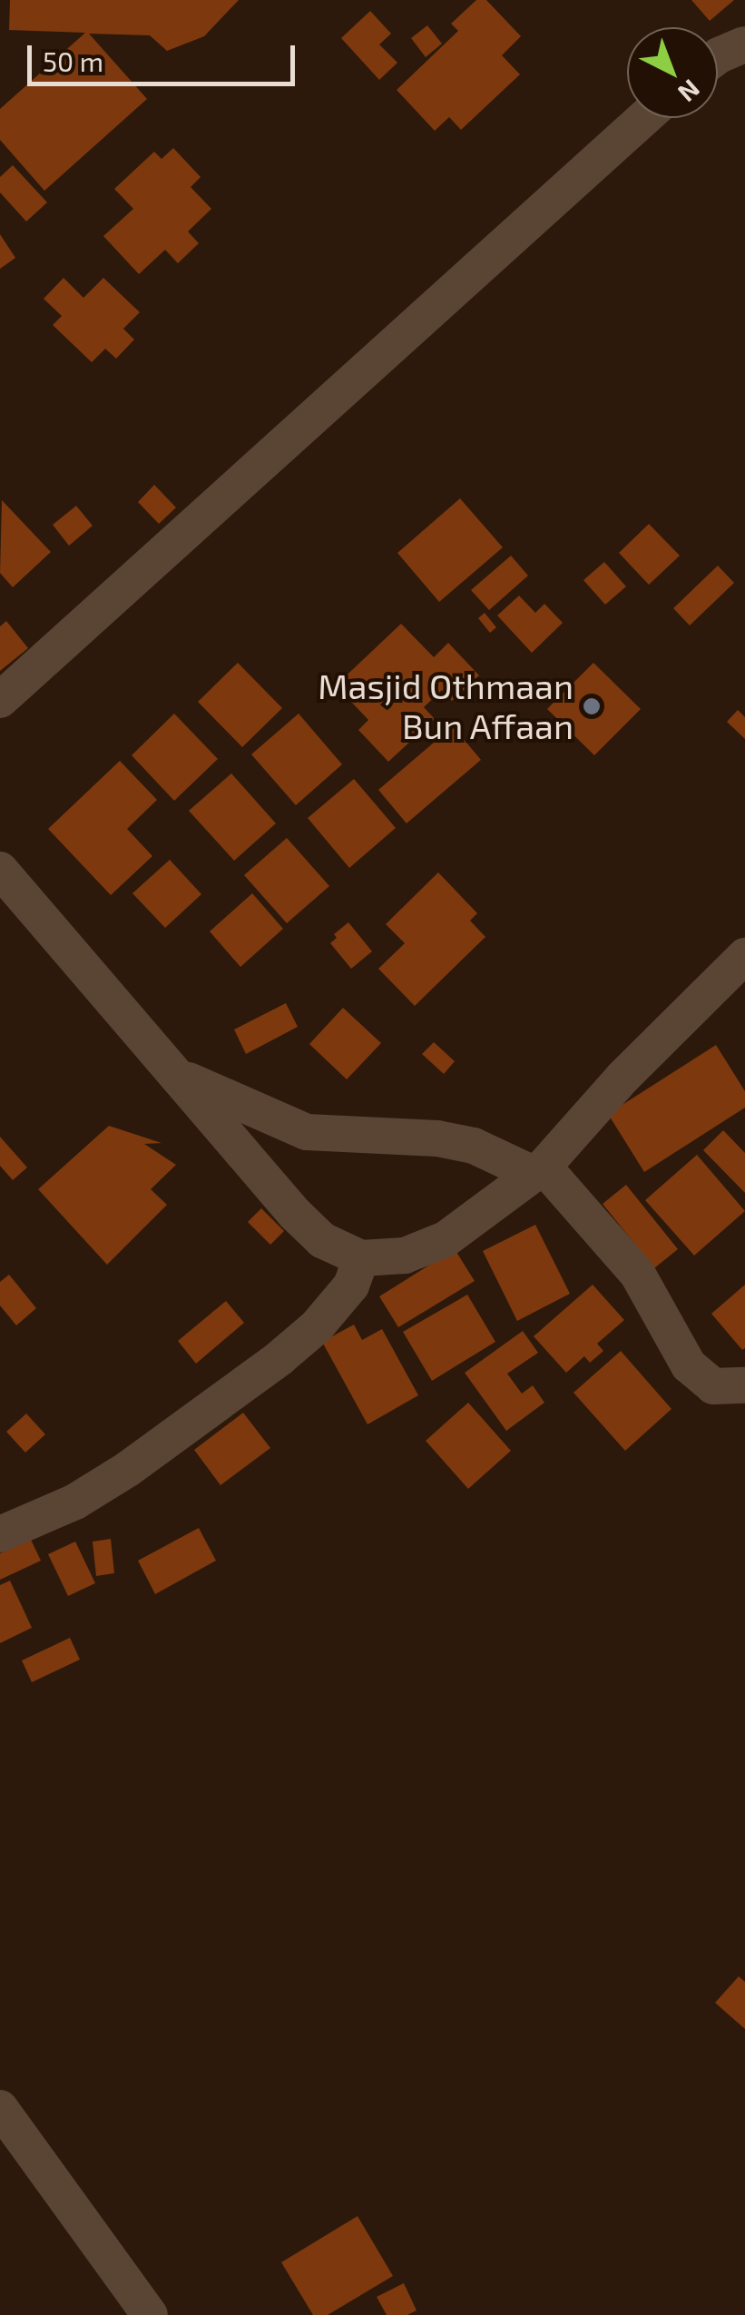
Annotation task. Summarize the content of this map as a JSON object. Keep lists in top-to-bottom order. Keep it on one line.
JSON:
{"places":["Masjid Othmaan Bun Affaan"],"scale_bar":"50 m","north":"bottom right"}
